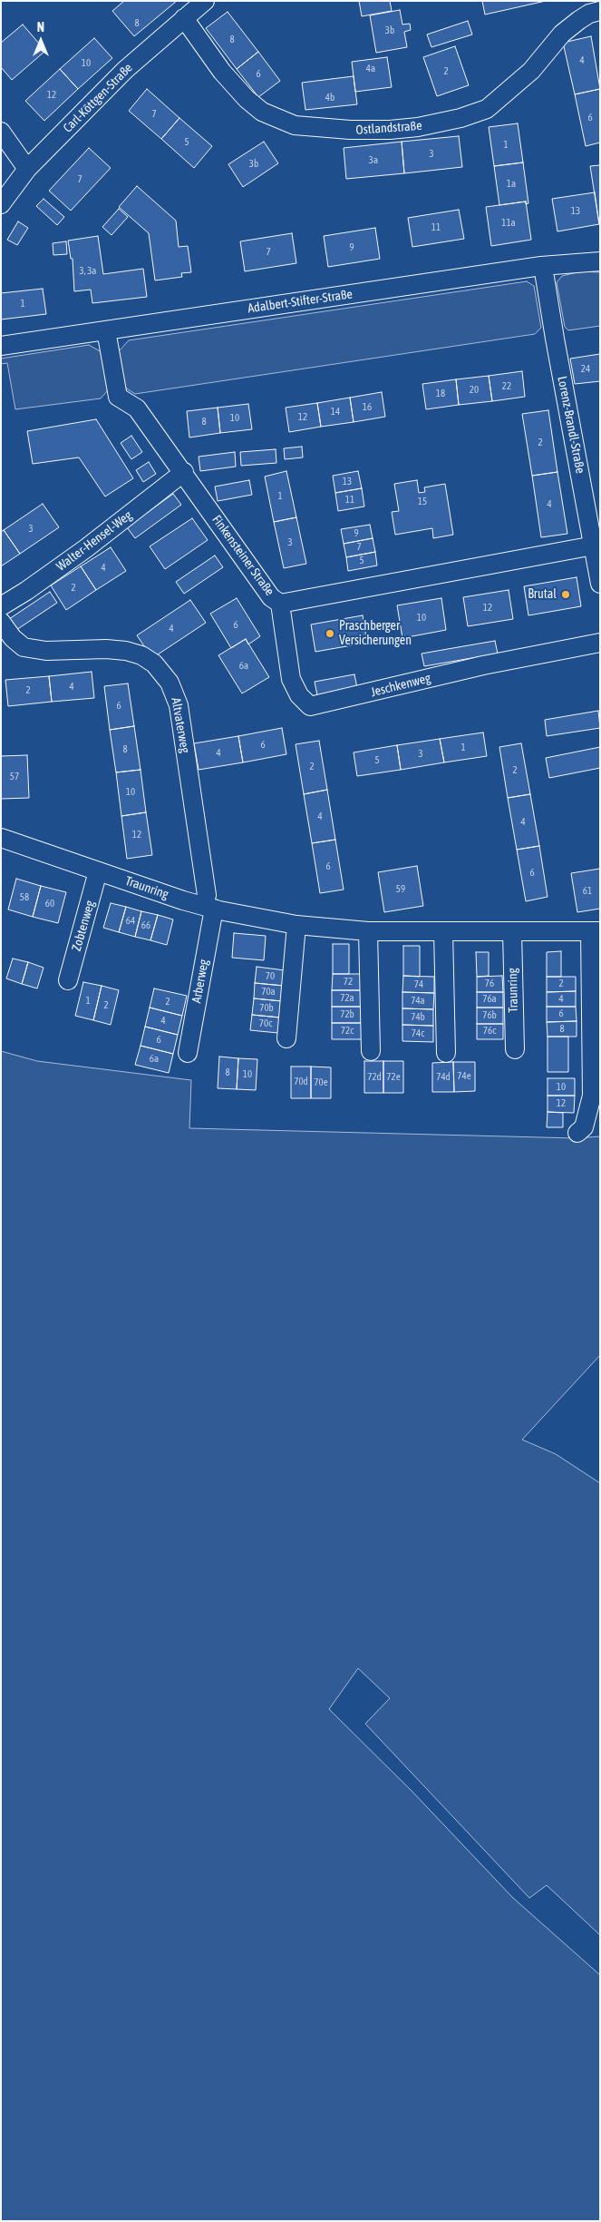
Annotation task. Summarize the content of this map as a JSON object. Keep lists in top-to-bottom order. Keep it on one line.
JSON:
{"streets":{"street":["Carl-Köttgen-Straße","Ostlandstraße","Adalbert-Stifter-Straße","Lorenz-Brandl-Straße","Walter-Hensel-Weg","Finkensteiner Straße","Jeschkenweg","Altvaterweg","Traunring","Zobtenweg","Arberweg"]},"crossings":[["Carl-Köttgen-Straße","Ostlandstraße"],["Adalbert-Stifter-Straße","Lorenz-Brandl-Straße"],["Adalbert-Stifter-Straße","Finkensteiner Straße"],["Lorenz-Brandl-Straße","Finkensteiner Straße"],["Walter-Hensel-Weg","Finkensteiner Straße"],["Finkensteiner Straße","Jeschkenweg"],["Altvaterweg","Traunring"],["Altvaterweg","Arberweg"],["Traunring","Zobtenweg"],["Traunring","Arberweg"]],"places":["Brutal","Praschberger Versicherungen"],"house_numbers":["8","3b","8","4","10","4a","2","6","12","4b","7","6","5","1","3","3a","3b","7","1a","13","11a","11","9","7","3, 3a","1","24","22","20","18","16","14","12","10","8","2","13","1","11","15","4","3","9","3","7","5","4","2","12","10","6","4","6a","4","2","6","6","1","8","4","3","5","2","2","57","10","4","4","12","6","6","59","61","58","60","64","66","70","72","76","2","74","70a","72a","76a","4","1","74a","2","2","70b","6","72b","76b","74b","4","70c","8","72c","76c","74c","6","6a","8","10","74e","72d","72e","74d","70d","70e","10","12"],"north":"top"}
